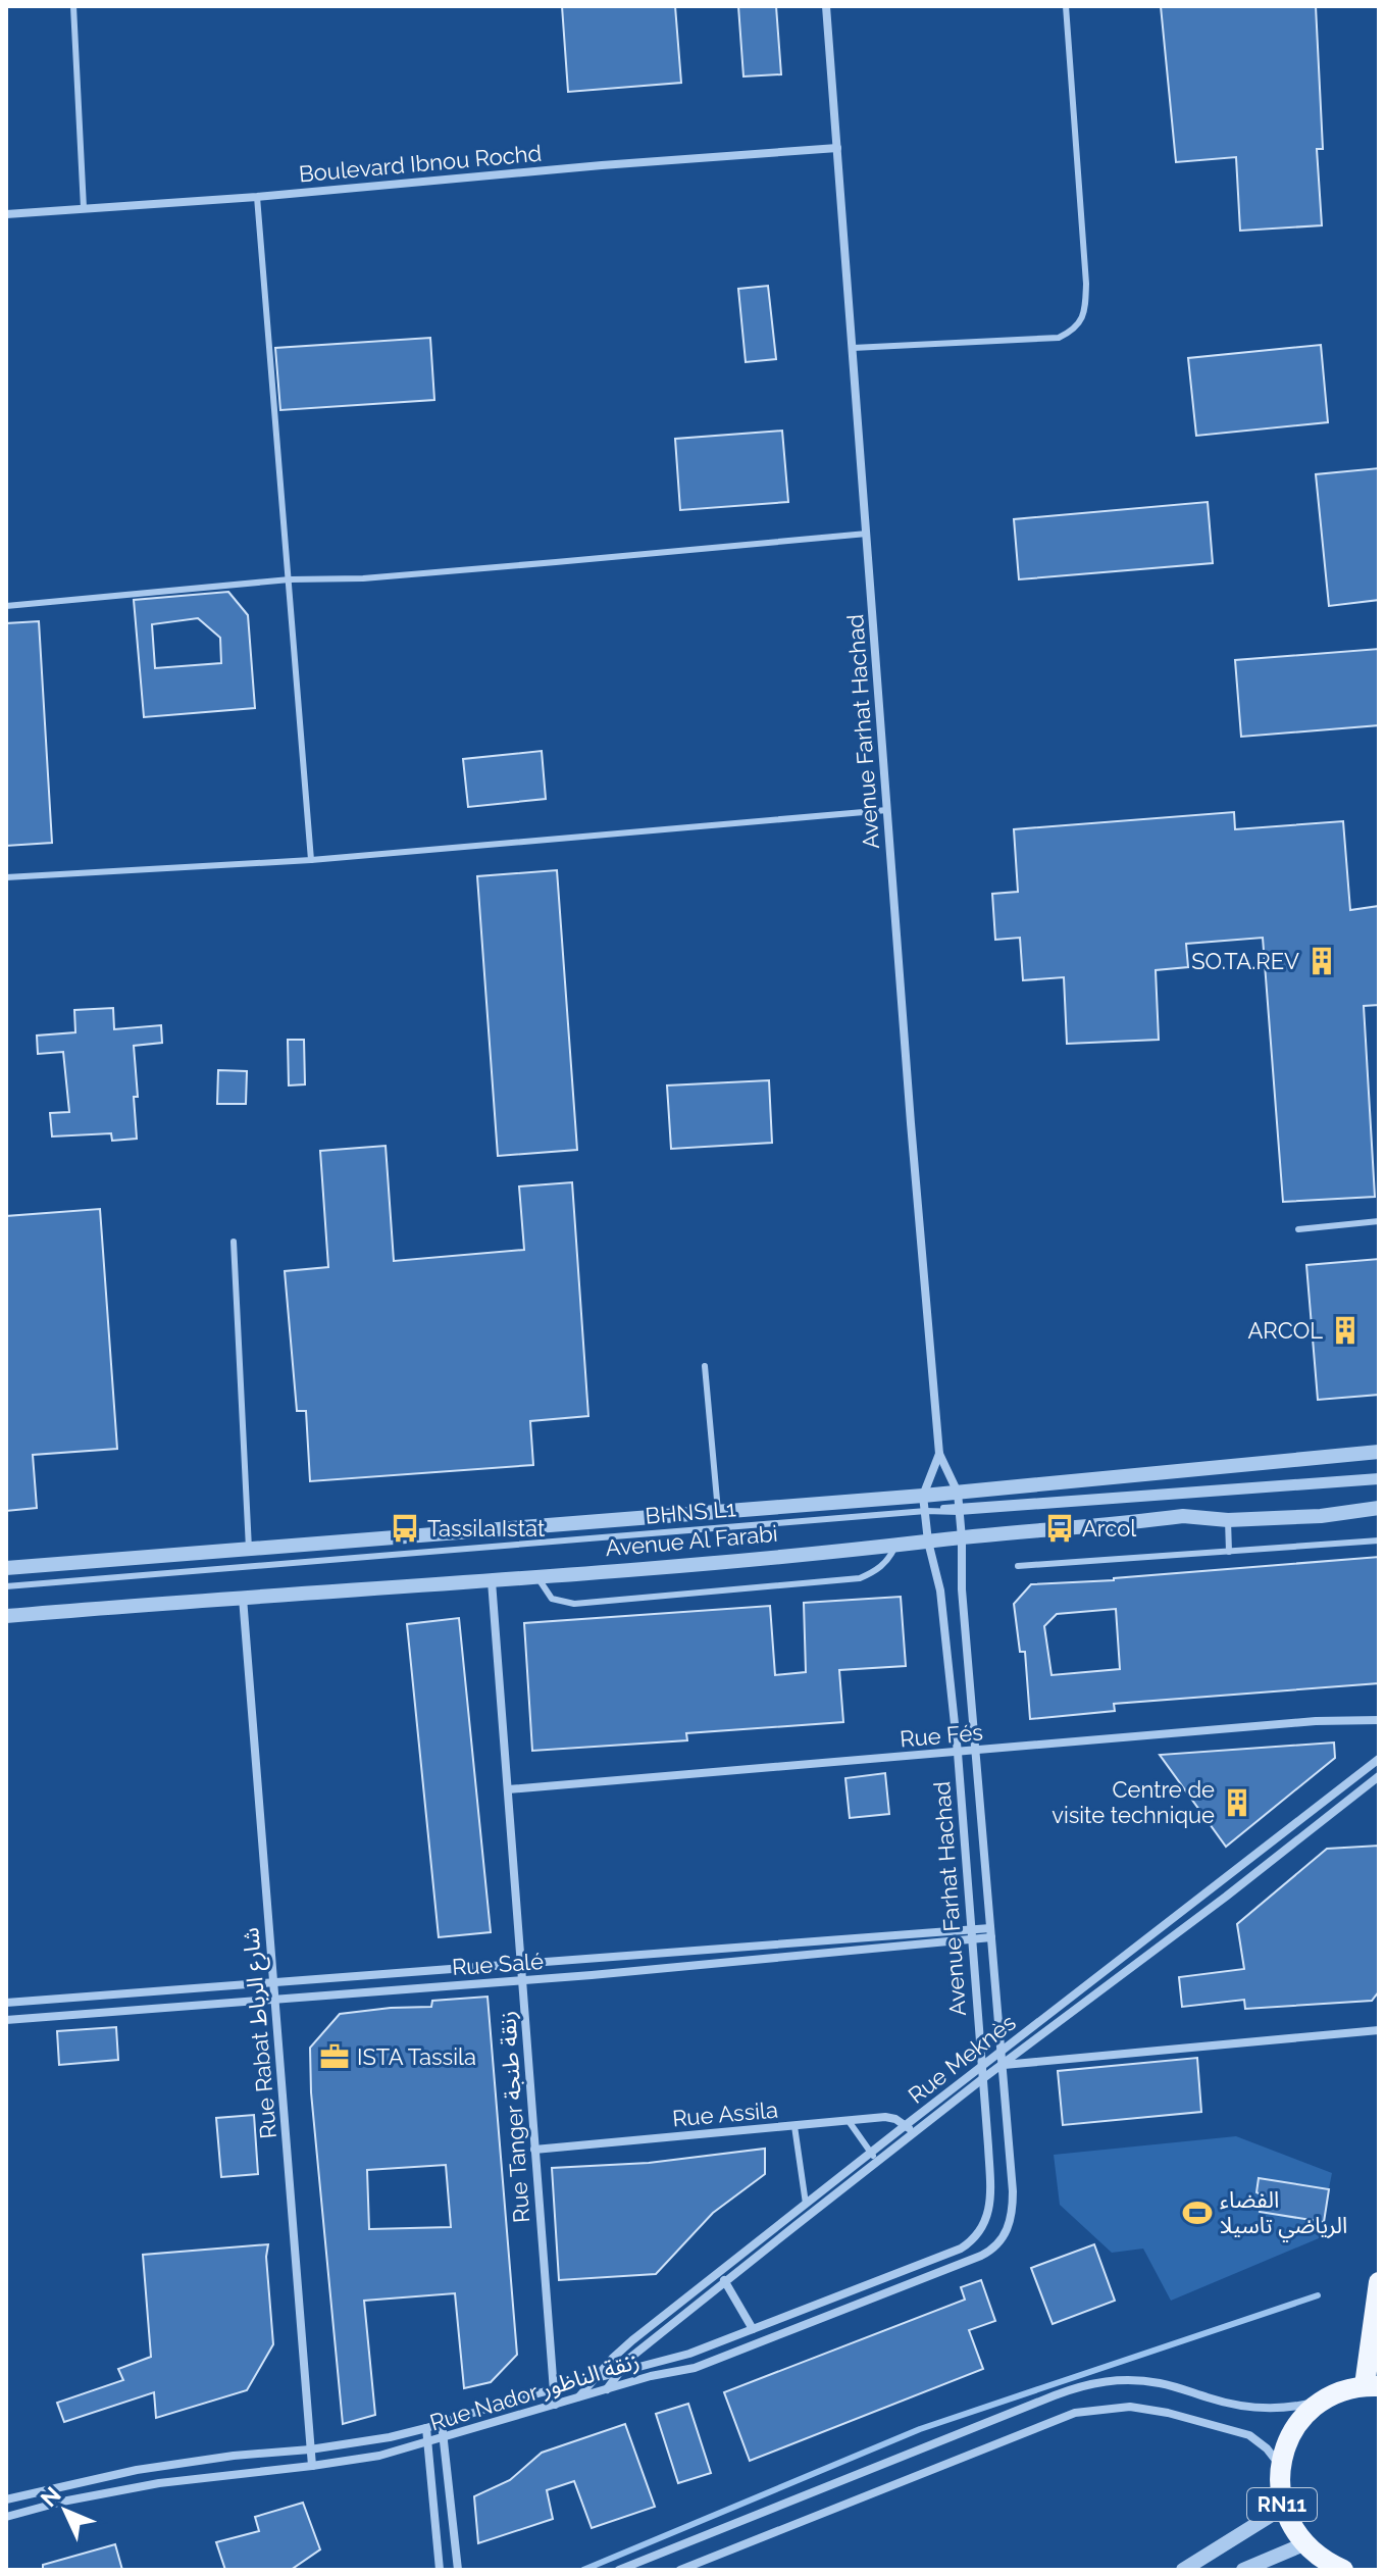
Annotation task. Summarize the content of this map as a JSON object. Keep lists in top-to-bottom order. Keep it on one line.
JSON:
{"streets":{"main road":["RN11"],"street":["Boulevard Ibnou Rochd","Avenue Farhat Hachad","Avenue Al Farabi","Rue Fés","Rue Salé","Rue Rabat شارع الرباط","Rue Meknès","Rue Assila","Rue Tanger زنقة طنجة","Rue Nador زنقة الناظور"],"lane":["BHNS L1"]},"crossings":[["Boulevard Ibnou Rochd","Avenue Farhat Hachad"],["Avenue Farhat Hachad","BHNS L1"],["Avenue Farhat Hachad","Avenue Al Farabi"],["Avenue Farhat Hachad","Rue Fés"],["Avenue Farhat Hachad","Rue Salé"],["Avenue Farhat Hachad","Rue Meknès"],["Avenue Farhat Hachad","Rue Nador زنقة الناظور"],["BHNS L1","Avenue Al Farabi"],["Avenue Al Farabi","Rue Rabat شارع الرباط"],["Avenue Al Farabi","Rue Tanger زنقة طنجة"],["Rue Fés","Rue Tanger زنقة طنجة"],["Rue Salé","Rue Rabat شارع الرباط"],["Rue Salé","Rue Tanger زنقة طنجة"],["Rue Rabat شارع الرباط","Rue Nador زنقة الناظور"],["Rue Meknès","Rue Assila"],["Rue Meknès","Rue Nador زنقة الناظور"],["Rue Assila","Rue Tanger زنقة طنجة"],["Rue Tanger زنقة طنجة","Rue Nador زنقة الناظور"]],"places":{"building":["SO.TA.REV","ARCOL","Centre de visite technique"],"bus stop":["Tassila Istat","Arcol"],"office":["ISTA Tassila"],"sports":["الفضاء الرياضي تاسيلا"]},"north":"top left"}
